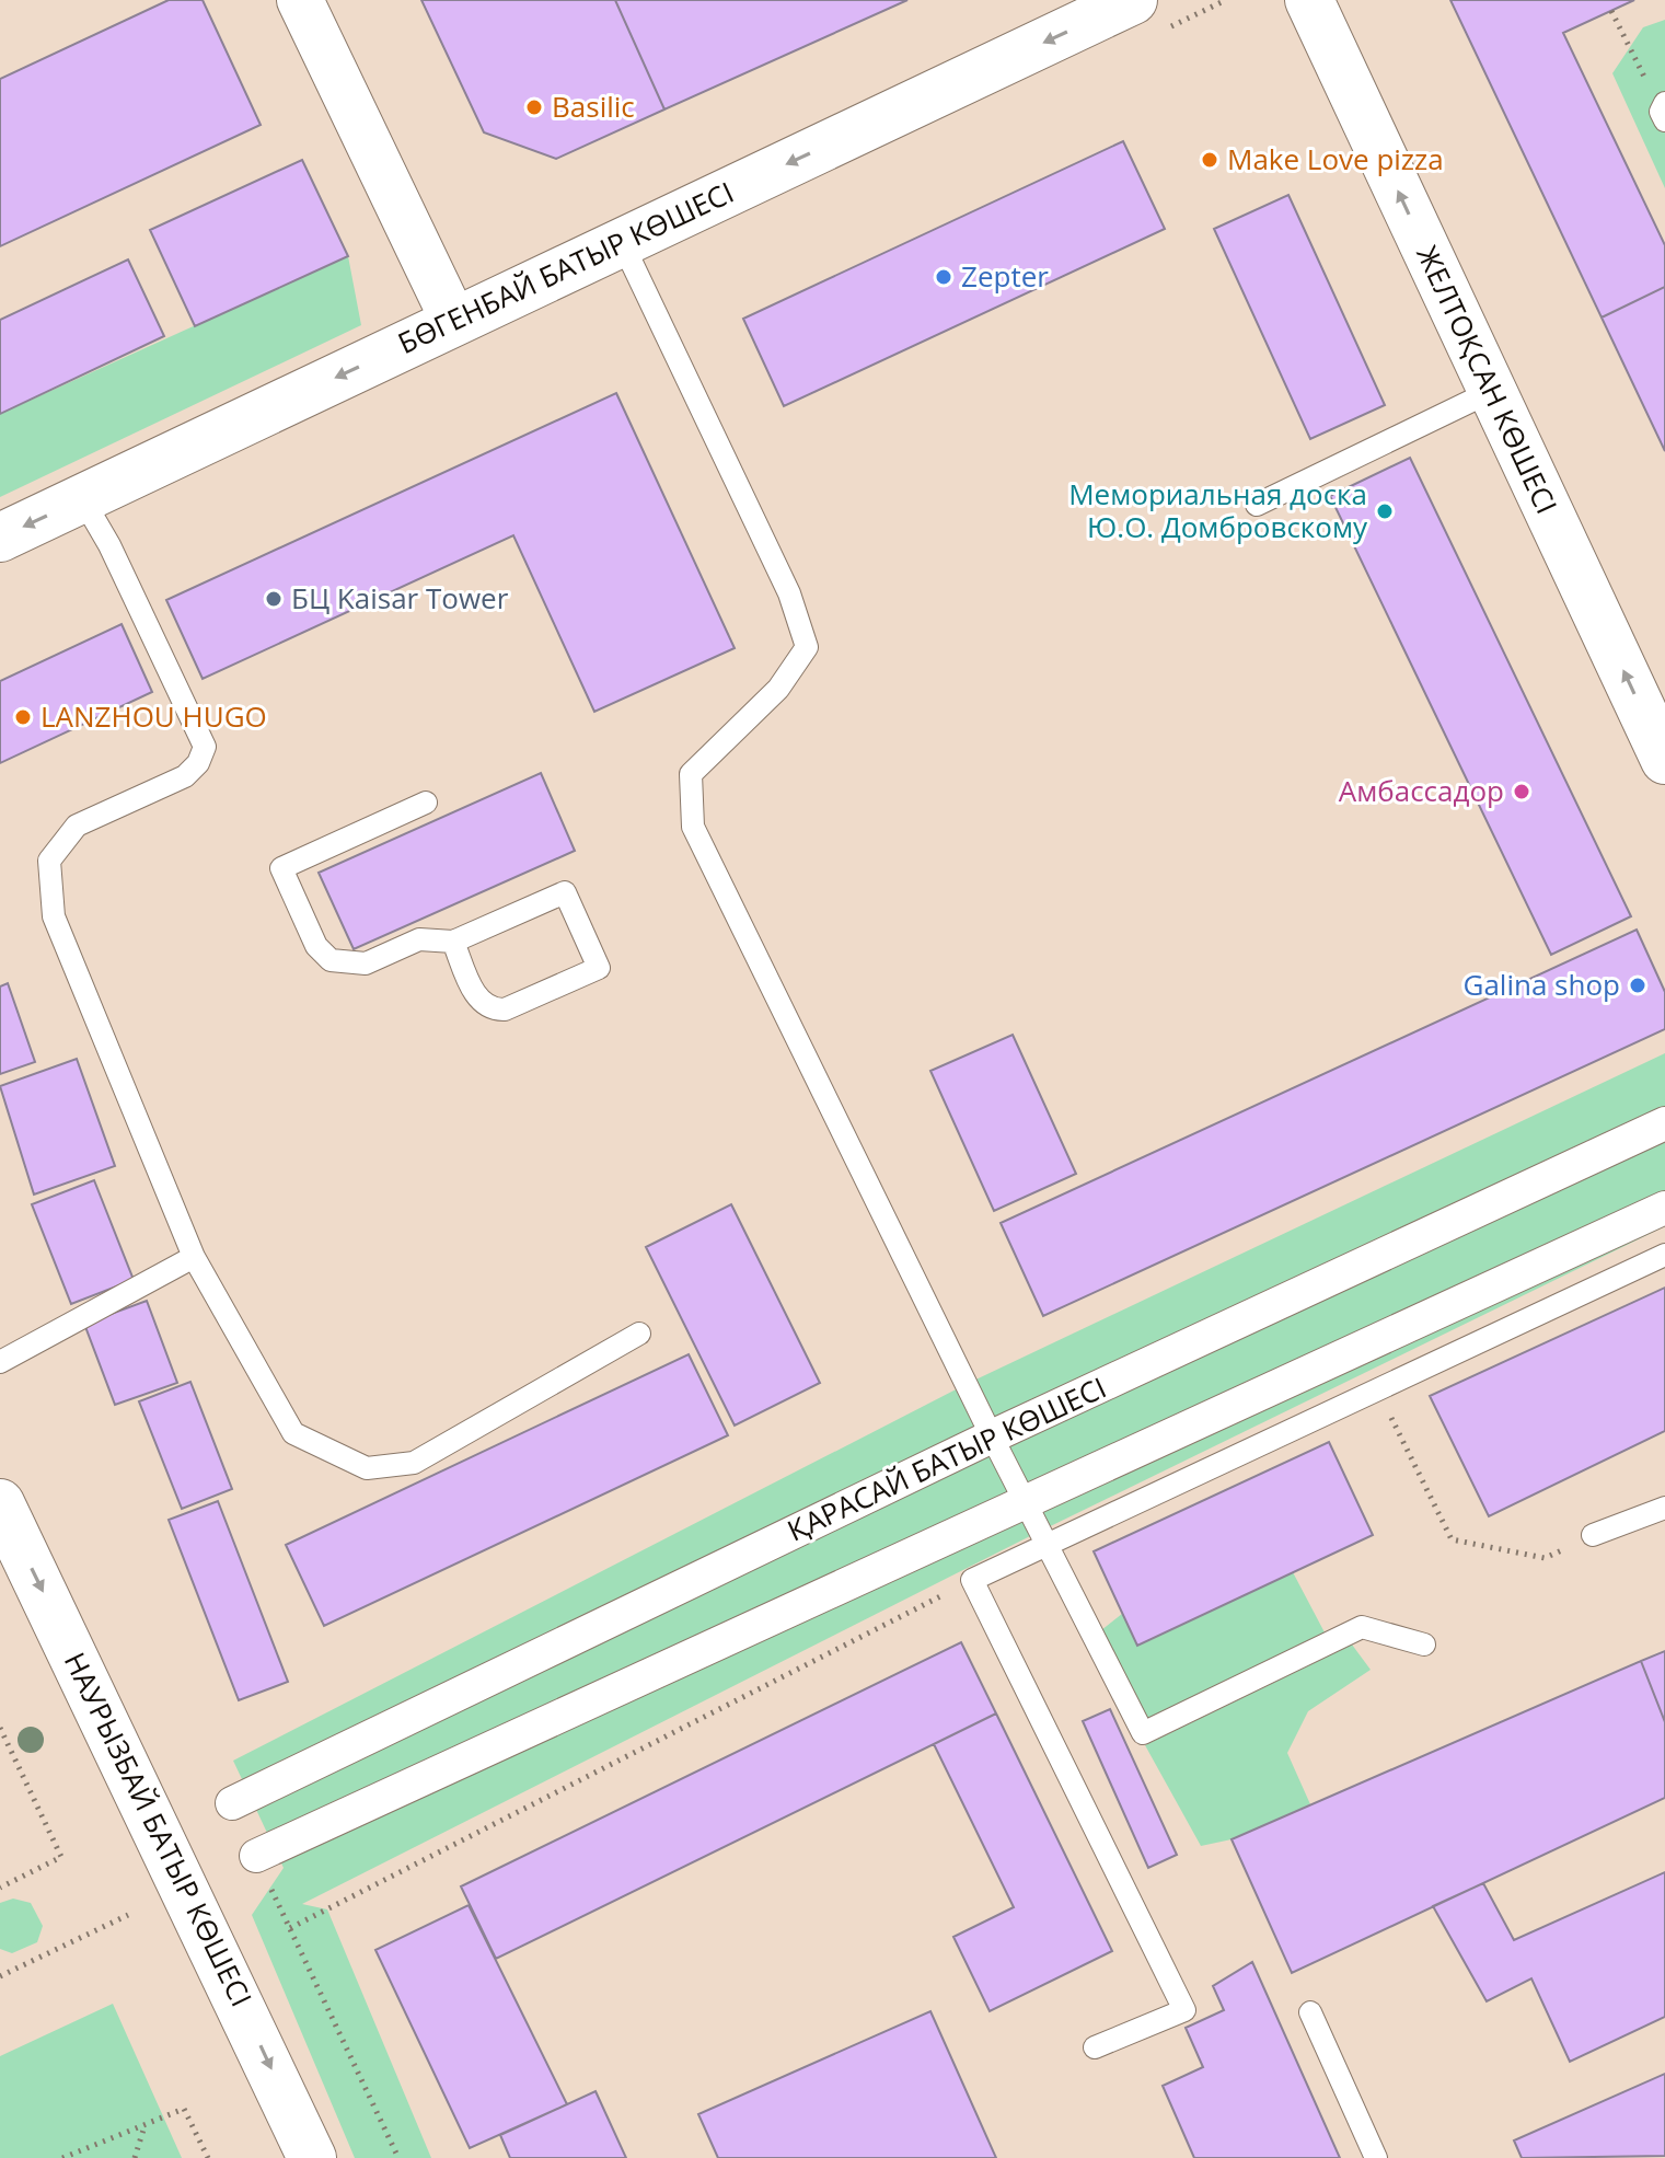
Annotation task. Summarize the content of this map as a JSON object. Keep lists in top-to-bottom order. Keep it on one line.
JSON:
{"streets":{"main road":["БӨГЕНБАЙ БАТЫР КӨШЕСІ","ЖЕЛТОҚСАН КӨШЕСІ","НАУРЫЗБАЙ БАТЫР КӨШЕСІ"],"street":["ҚАРАСАЙ БАТЫР КӨШЕСІ"]},"one_way":["БӨГЕНБАЙ БАТЫР КӨШЕСІ","ЖЕЛТОҚСАН КӨШЕСІ","НАУРЫЗБАЙ БАТЫР КӨШЕСІ"],"places":["Basilic","Make Love pizza","Zepter","Мемориальная доска Ю.О. Домбровскому","БЦ Kaisar Tower","LANZHOU HUGO","Амбассадор","Galina shop"]}
